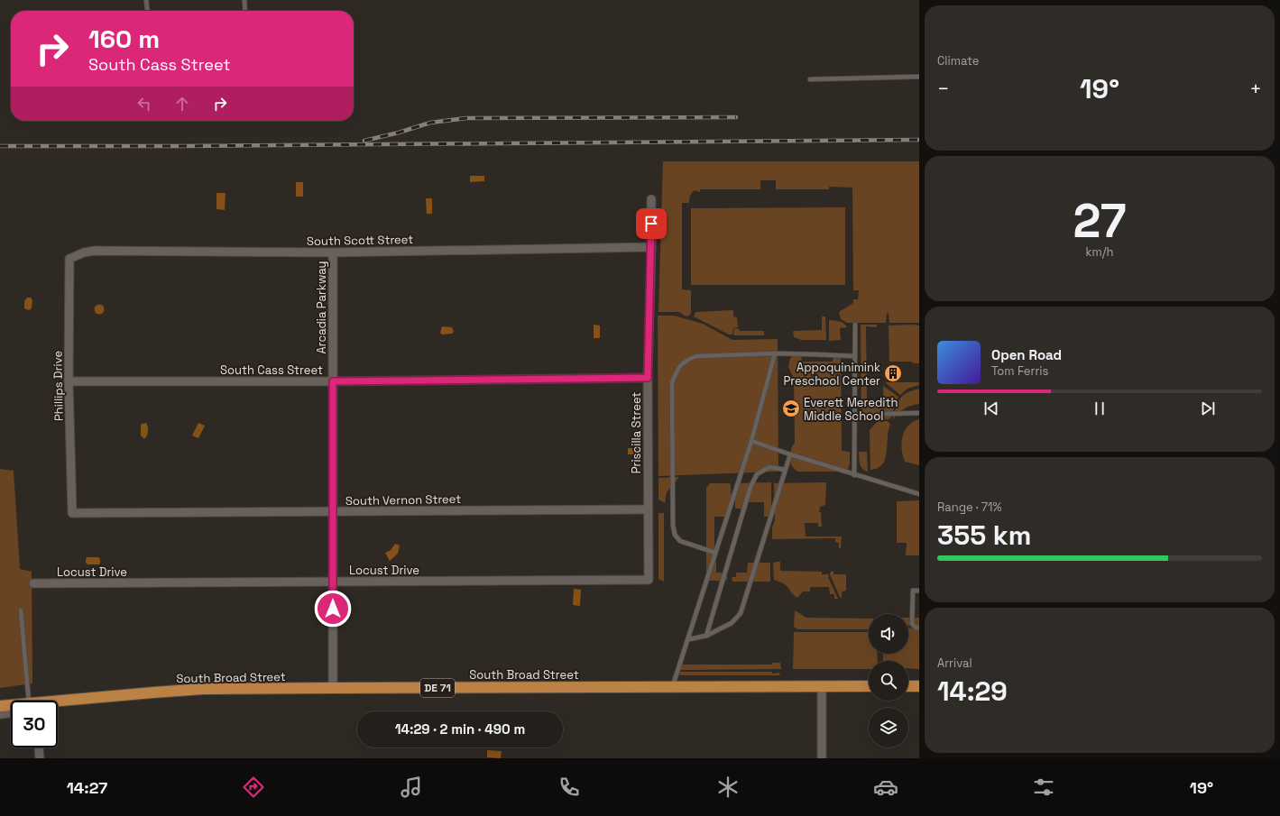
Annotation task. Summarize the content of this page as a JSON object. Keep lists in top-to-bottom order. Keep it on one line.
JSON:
{"streets":{"main road":["South Broad Street","DE 71"],"street":["South Scott Street","Arcadia Parkway","South Cass Street","Phillips Drive","Priscilla Street","South Vernon Street","Locust Drive"]},"crossings":[["South Scott Street","Arcadia Parkway"],["South Scott Street","Phillips Drive"],["South Scott Street","Priscilla Street"],["Arcadia Parkway","South Cass Street"],["Arcadia Parkway","South Vernon Street"],["Arcadia Parkway","Locust Drive"],["Arcadia Parkway","South Broad Street"],["South Cass Street","Phillips Drive"],["South Cass Street","Priscilla Street"],["Phillips Drive","South Vernon Street"],["Priscilla Street","South Vernon Street"],["Priscilla Street","Locust Drive"]],"places":{"building":["Appoquinimink Preschool Center"],"school or university":["Everett Meredith Middle School"]},"page":{"tile":["Climate",["27","km/h"],["Range · 71%","355 km"],["Arrival","14:29"]],"turn":["160 m","South Cass Street"],"heat":["−","19°","+"],"song":["Open Road","Tom Ferris"],"limit":"30","trip":"14:29 · 2 min · 490 m","tabs":["14:27","19°"]}}
